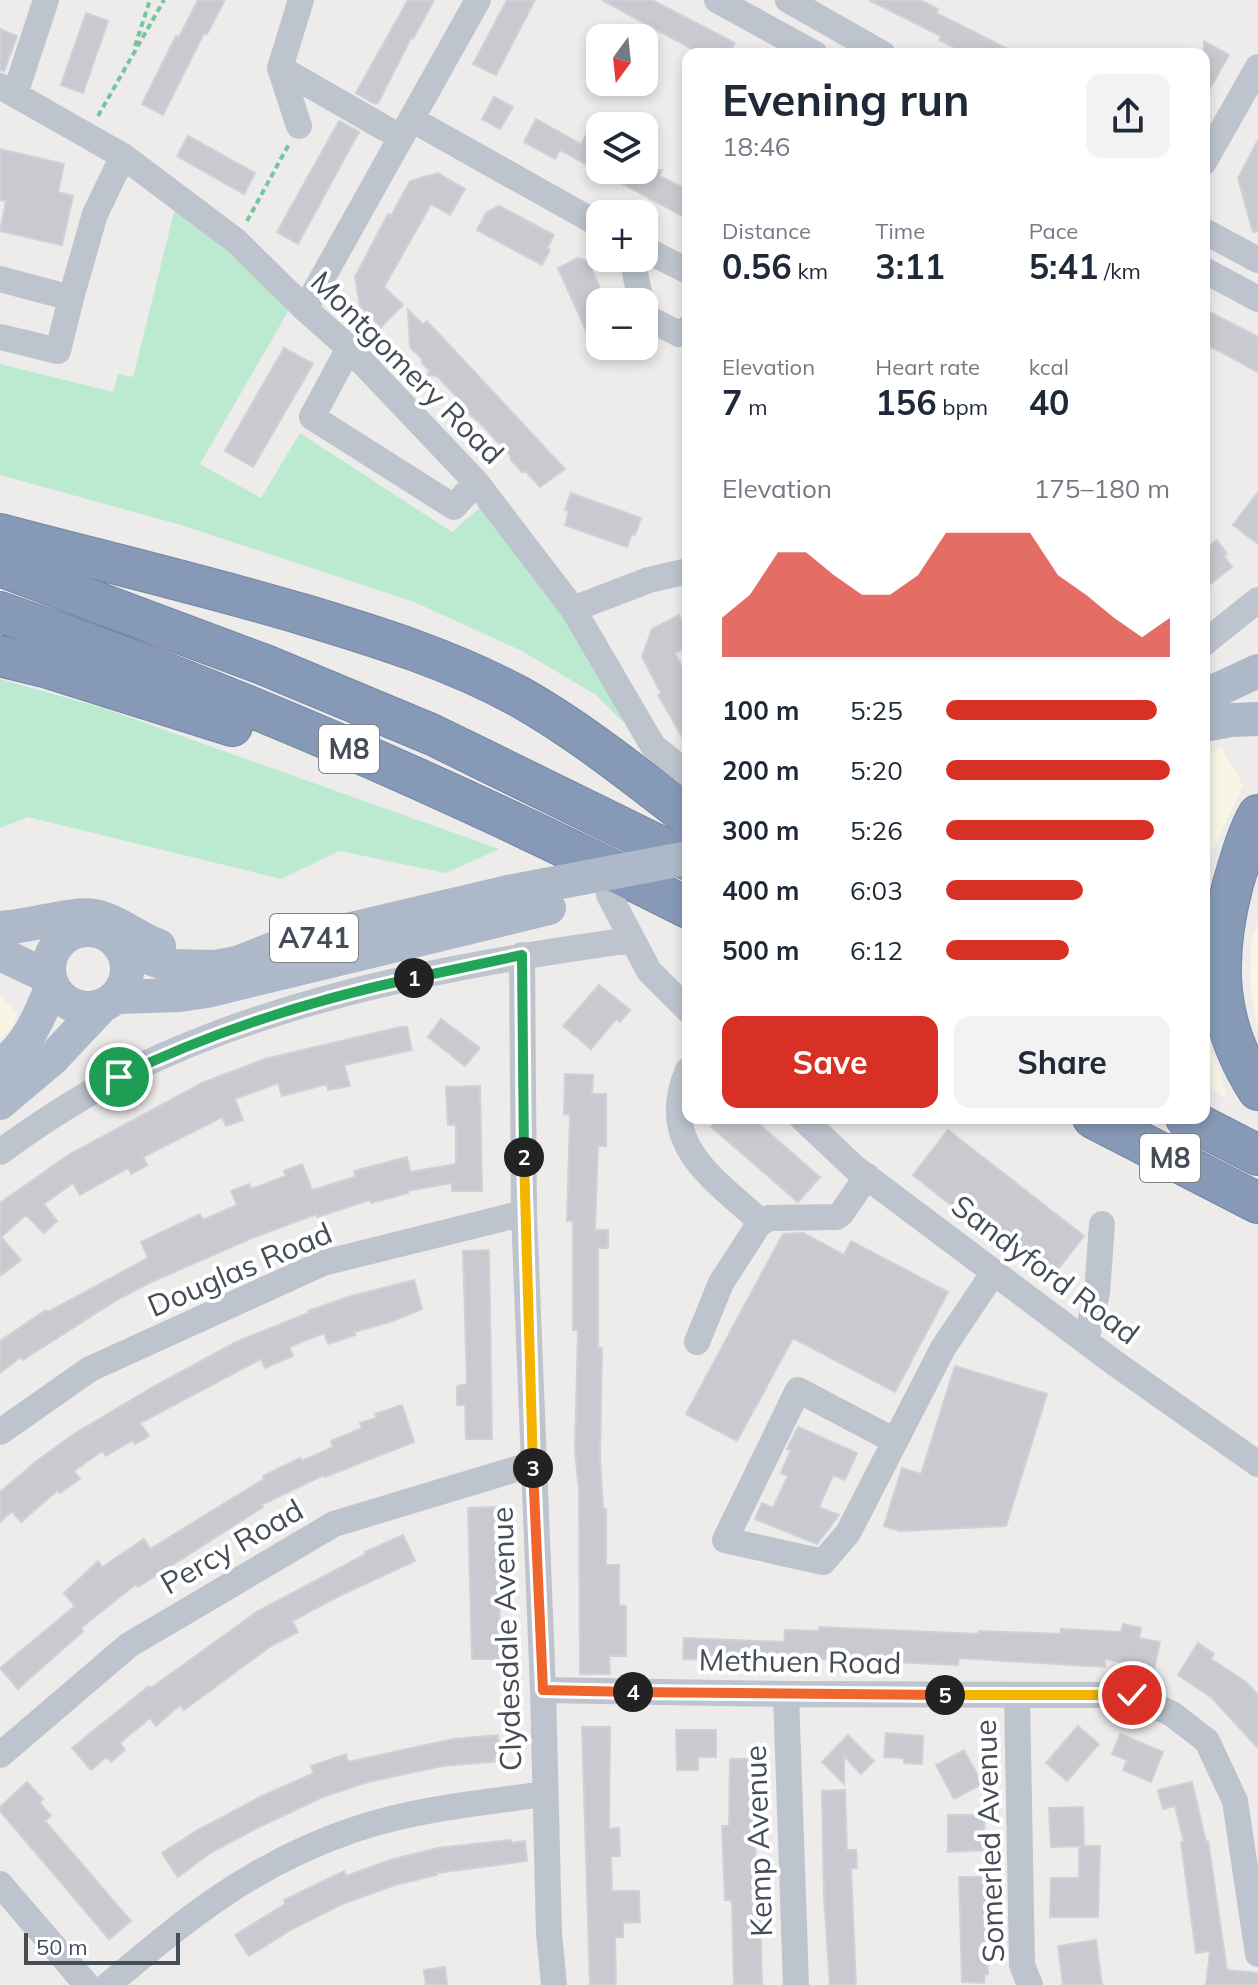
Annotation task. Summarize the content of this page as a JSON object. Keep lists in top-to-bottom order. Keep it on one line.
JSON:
{"streets":{"highway":["M8"],"main road":["A741"],"street":["Montgomery Road","Douglas Road","Sandyford Road","Percy Road","Clydesdale Avenue","Methuen Road","Kemp Avenue","Somerled Avenue"]},"crossings":[["Douglas Road","Clydesdale Avenue"],["Percy Road","Clydesdale Avenue"],["Clydesdale Avenue","Methuen Road"],["Methuen Road","Kemp Avenue"],["Methuen Road","Somerled Avenue"]],"scale_bar":"50 m","north":"bottom","page":{"map_buttons":["+","−"],"heading":["Evening run","18:46"],"stats":[["Distance","0.56 km"],["Time","3:11"],["Pace","5:41 /km"],["Elevation","7 m"],["Heart rate","156 bpm"],["kcal","40"]],"chart":["Elevation","175–180 m"],"list":[{"name":"100 m","note":"5:25"},{"name":"200 m","note":"5:20"},{"name":"300 m","note":"5:26"},{"name":"400 m","note":"6:03"},{"name":"500 m","note":"6:12"}],"pins":["1","2","3","4","5"],"buttons":["Save","Share"],"scale":"50 m"}}
